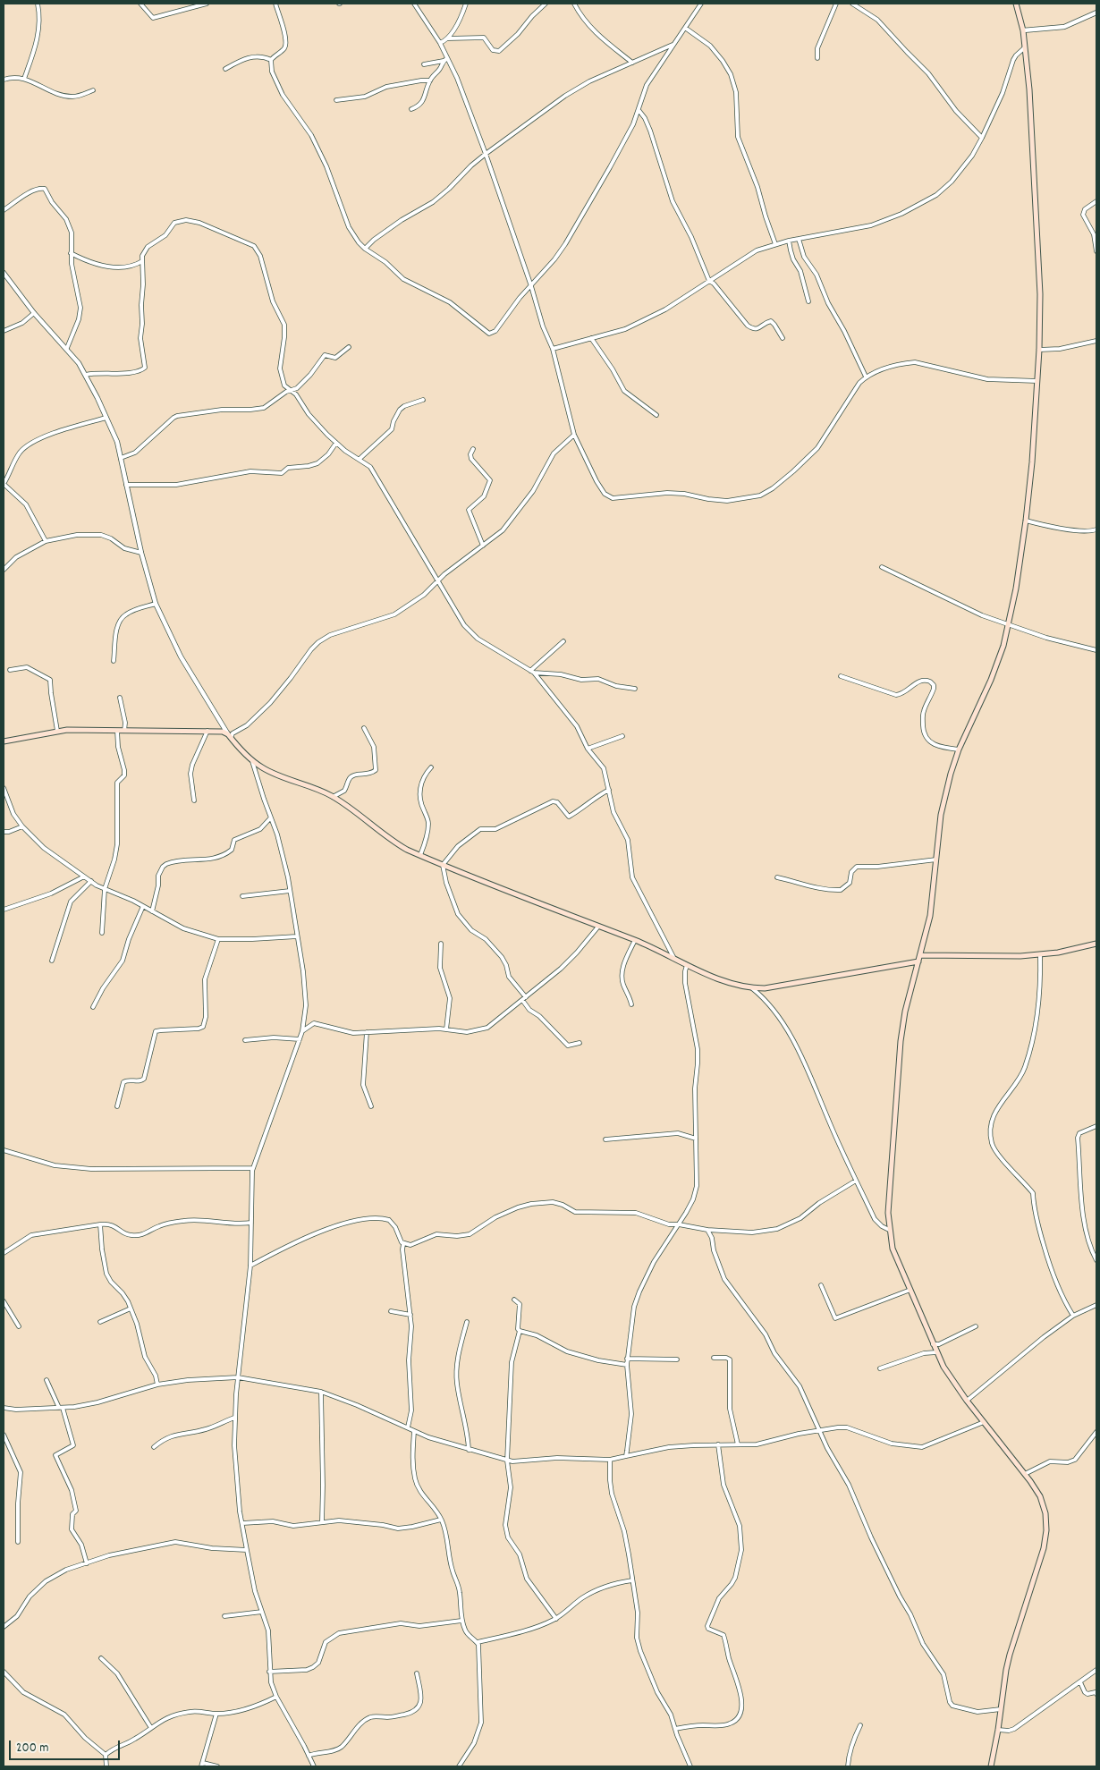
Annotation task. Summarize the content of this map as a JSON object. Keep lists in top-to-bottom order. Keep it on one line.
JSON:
{"scale_bar":"200 m"}
